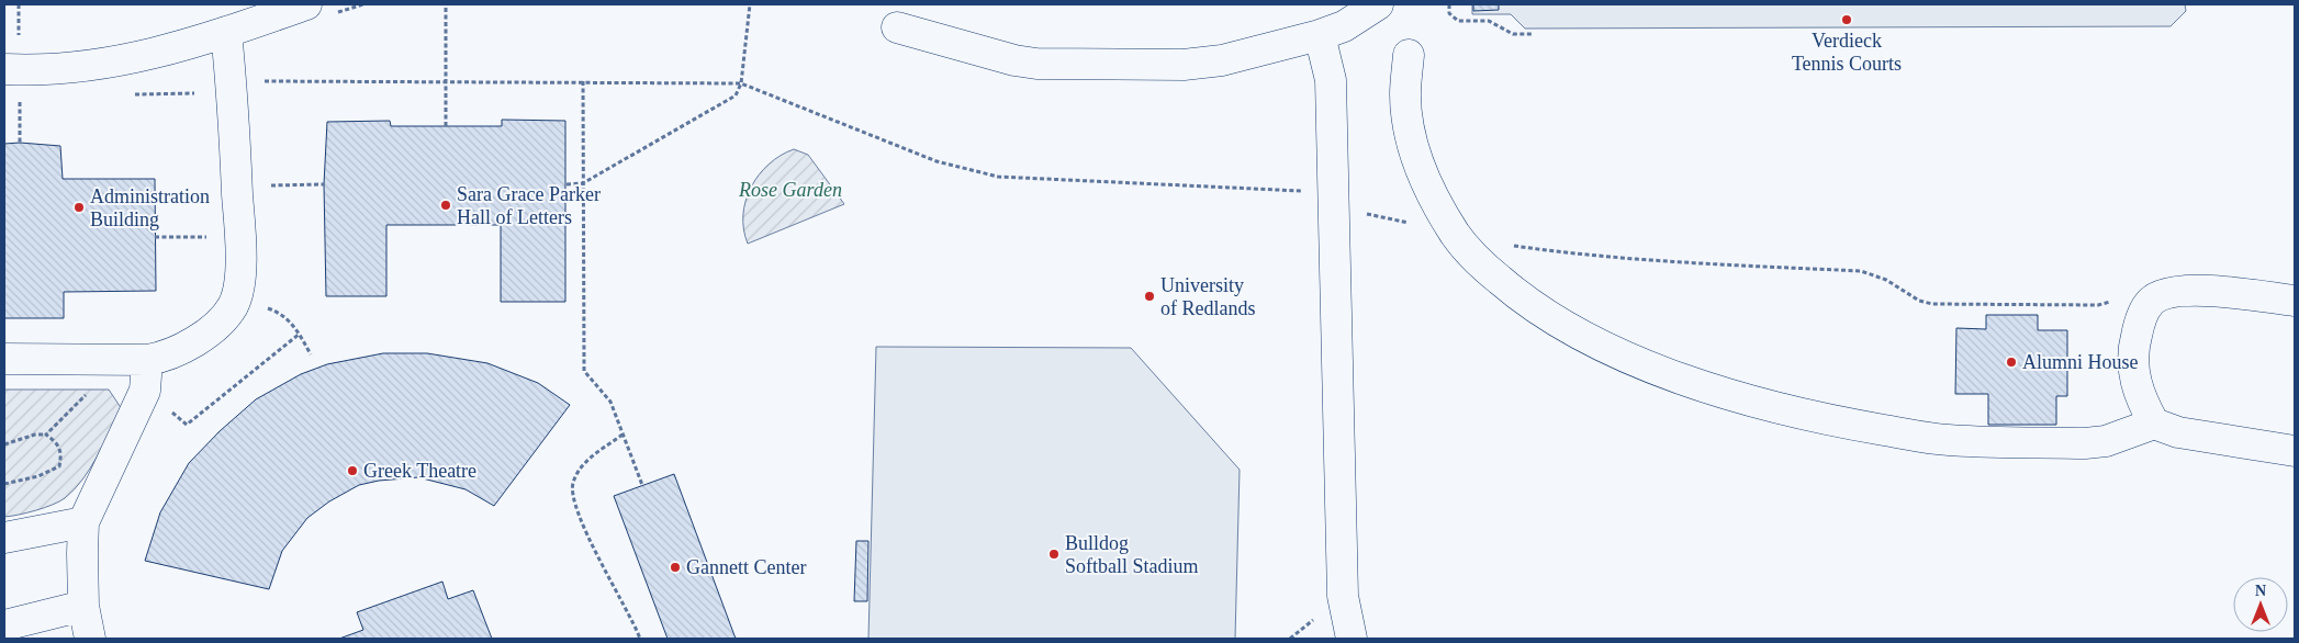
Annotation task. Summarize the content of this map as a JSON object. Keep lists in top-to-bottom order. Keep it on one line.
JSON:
{"parks":["Rose Garden"],"places":["Verdieck Tennis Courts","Sara Grace Parker Hall of Letters","Administration Building","University of Redlands","Alumni House","Greek Theatre","Bulldog Softball Stadium","Gannett Center"],"north":"top"}
